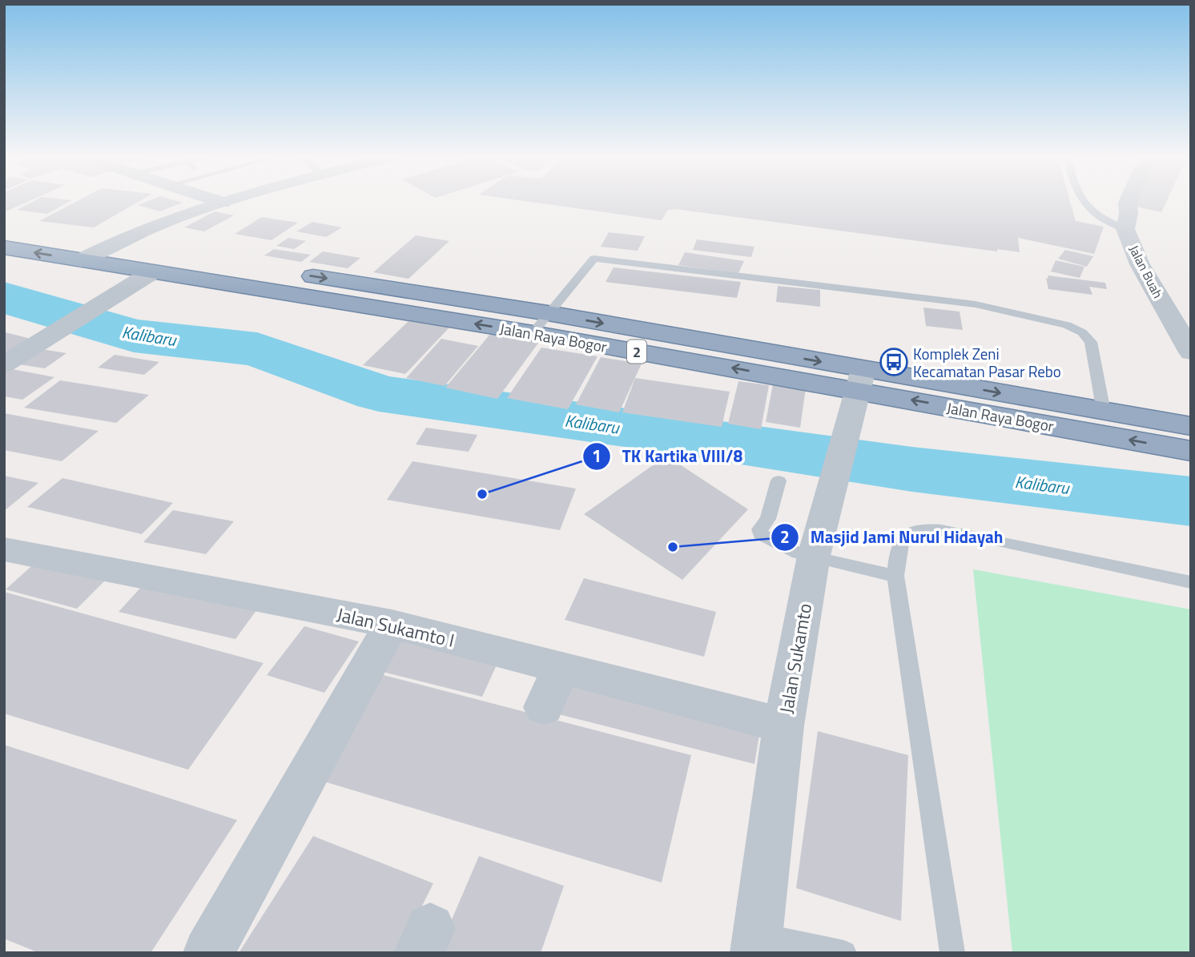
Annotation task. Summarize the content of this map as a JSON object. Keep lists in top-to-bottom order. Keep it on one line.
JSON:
{"streets":{"highway":["Jalan Raya Bogor","2"],"street":["Jalan Buah","Jalan Sukamto I","Jalan Sukamto"]},"crossings":[["Jalan Raya Bogor","Jalan Sukamto"],["Jalan Sukamto I","Jalan Sukamto"]],"water":["Kalibaru"],"places":{"bus stop":["Komplek Zeni Kecamatan Pasar Rebo"],"other":["TK Kartika VIII/8","Masjid Jami Nurul Hidayah"]}}
